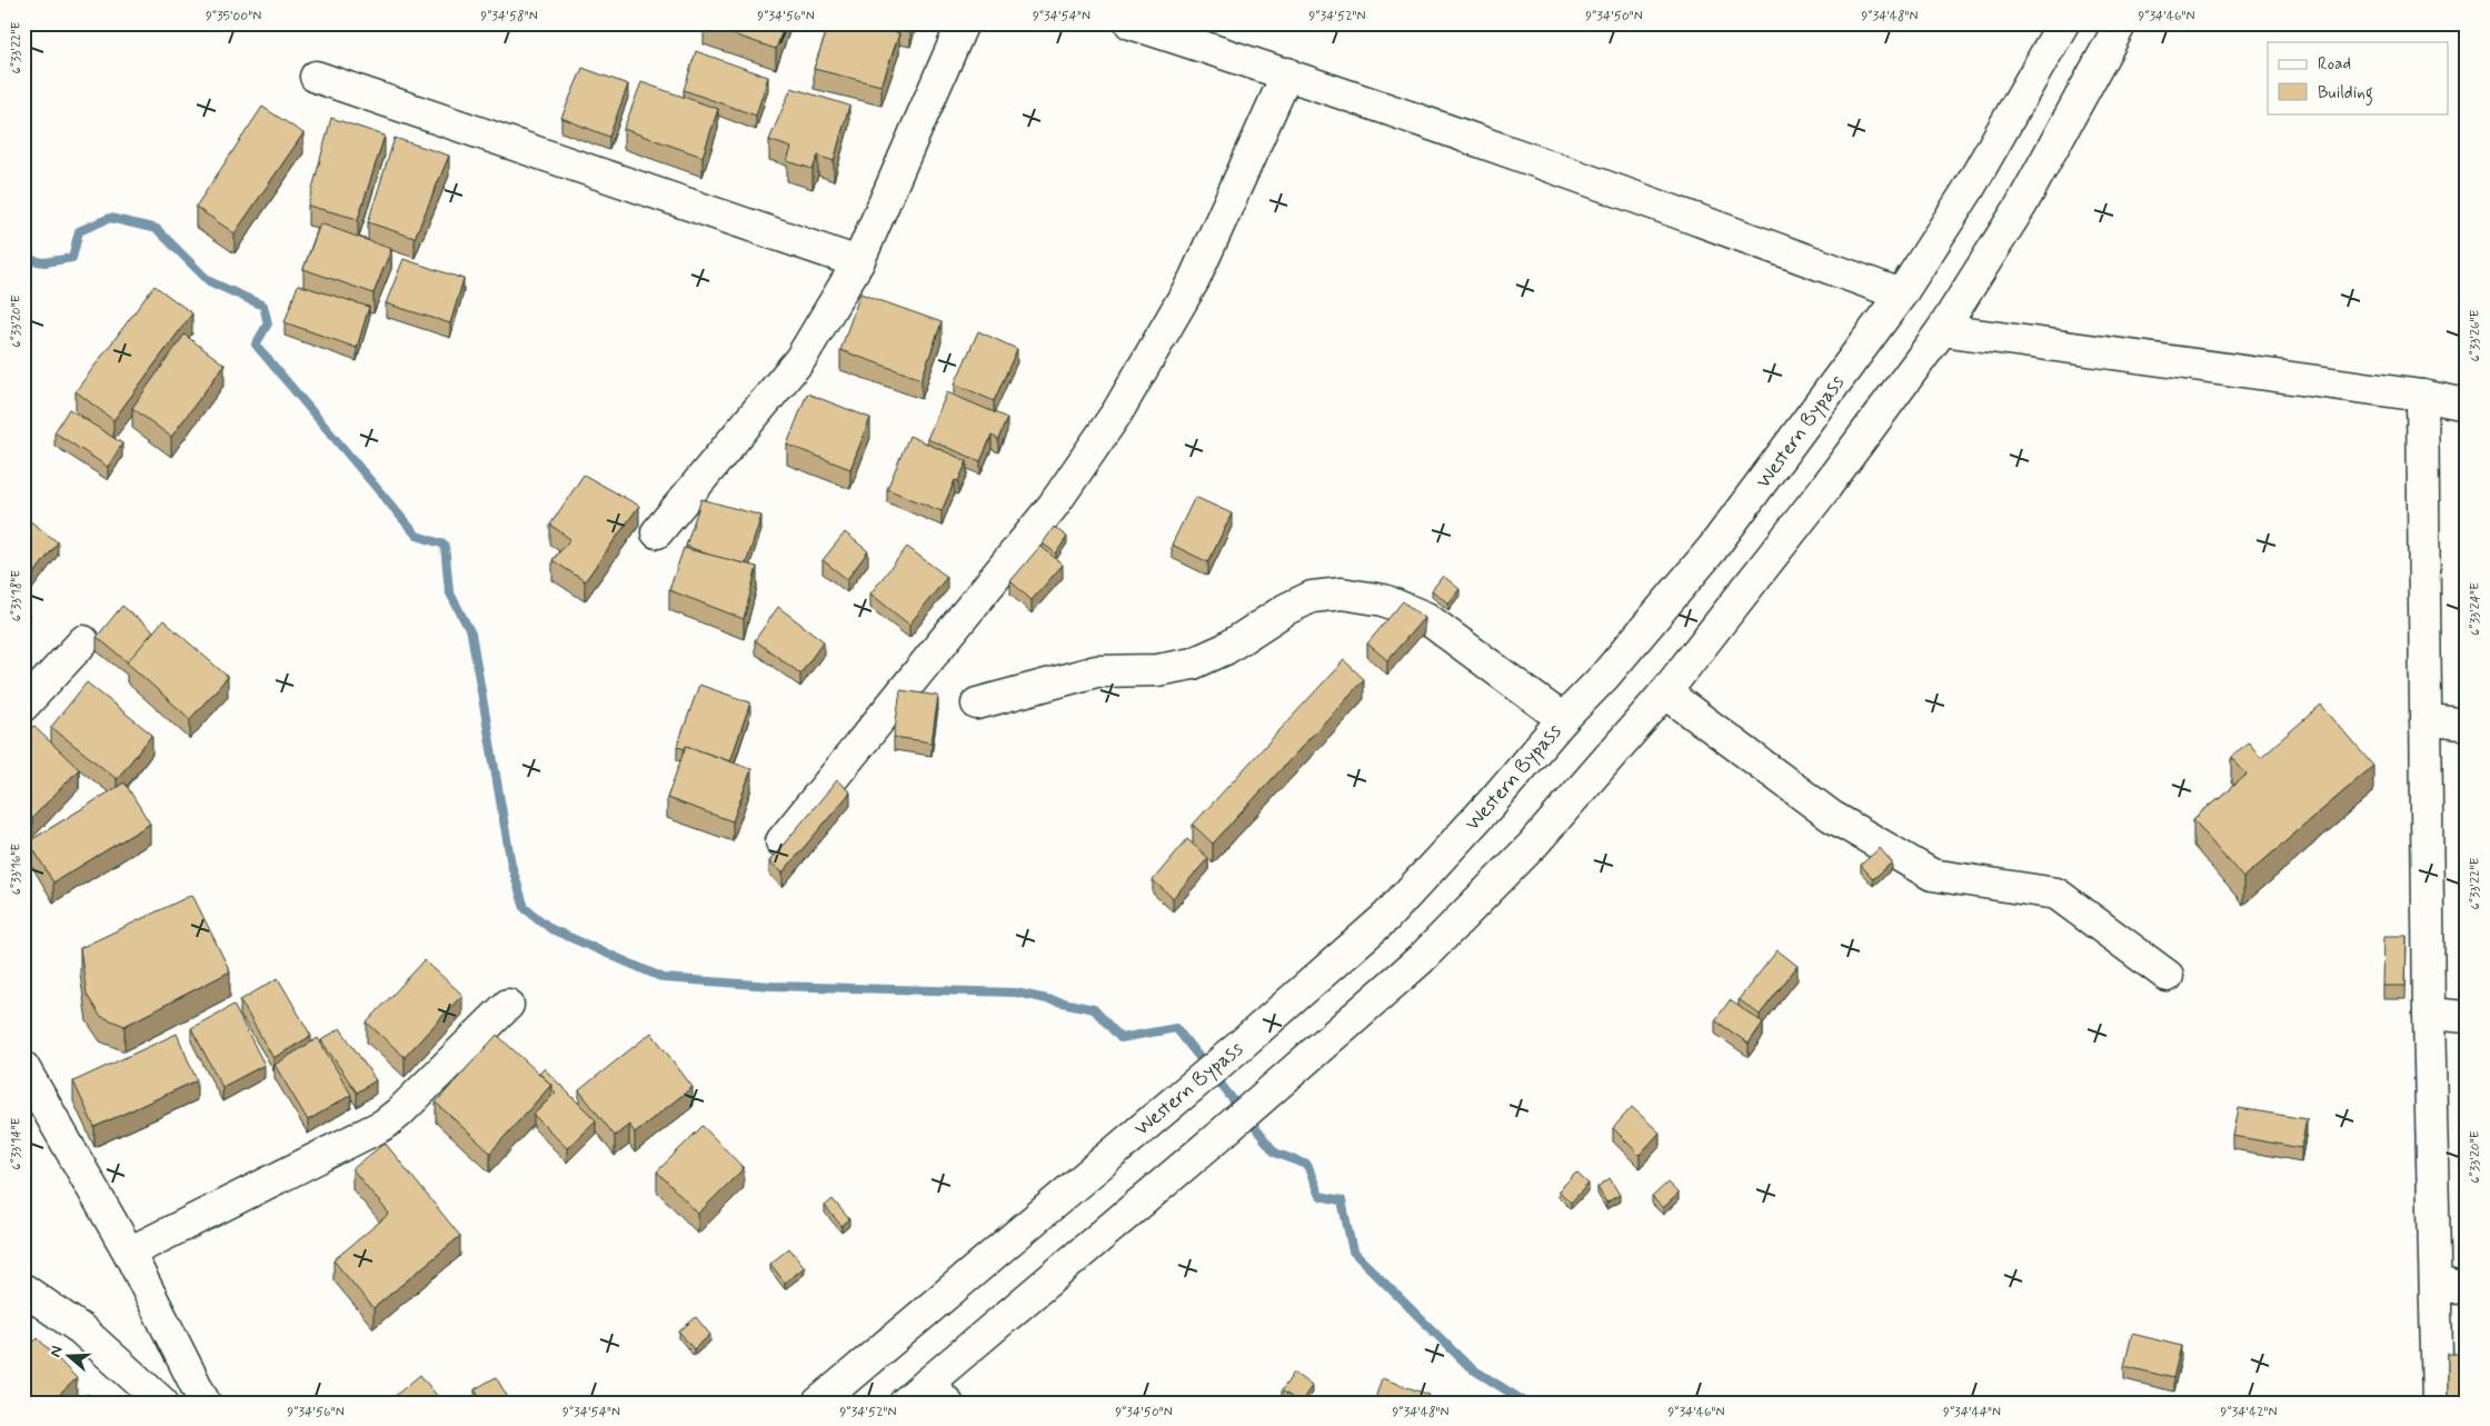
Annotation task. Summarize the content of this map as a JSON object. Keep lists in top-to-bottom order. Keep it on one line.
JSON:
{"streets":{"street":["Western Bypass"]},"legend":["Road","Building"],"north":"left","coordinates":["9°35'00\"N","9°34'58\"N","9°34'56\"N","9°34'54\"N","9°34'52\"N","9°34'50\"N","9°34'48\"N","9°34'46\"N","6°33'22\"E","6°33'20\"E","6°33'26\"E","6°33'18\"E","6°33'24\"E","6°33'16\"E","6°33'14\"E","9°34'44\"N","9°34'42\"N"]}
